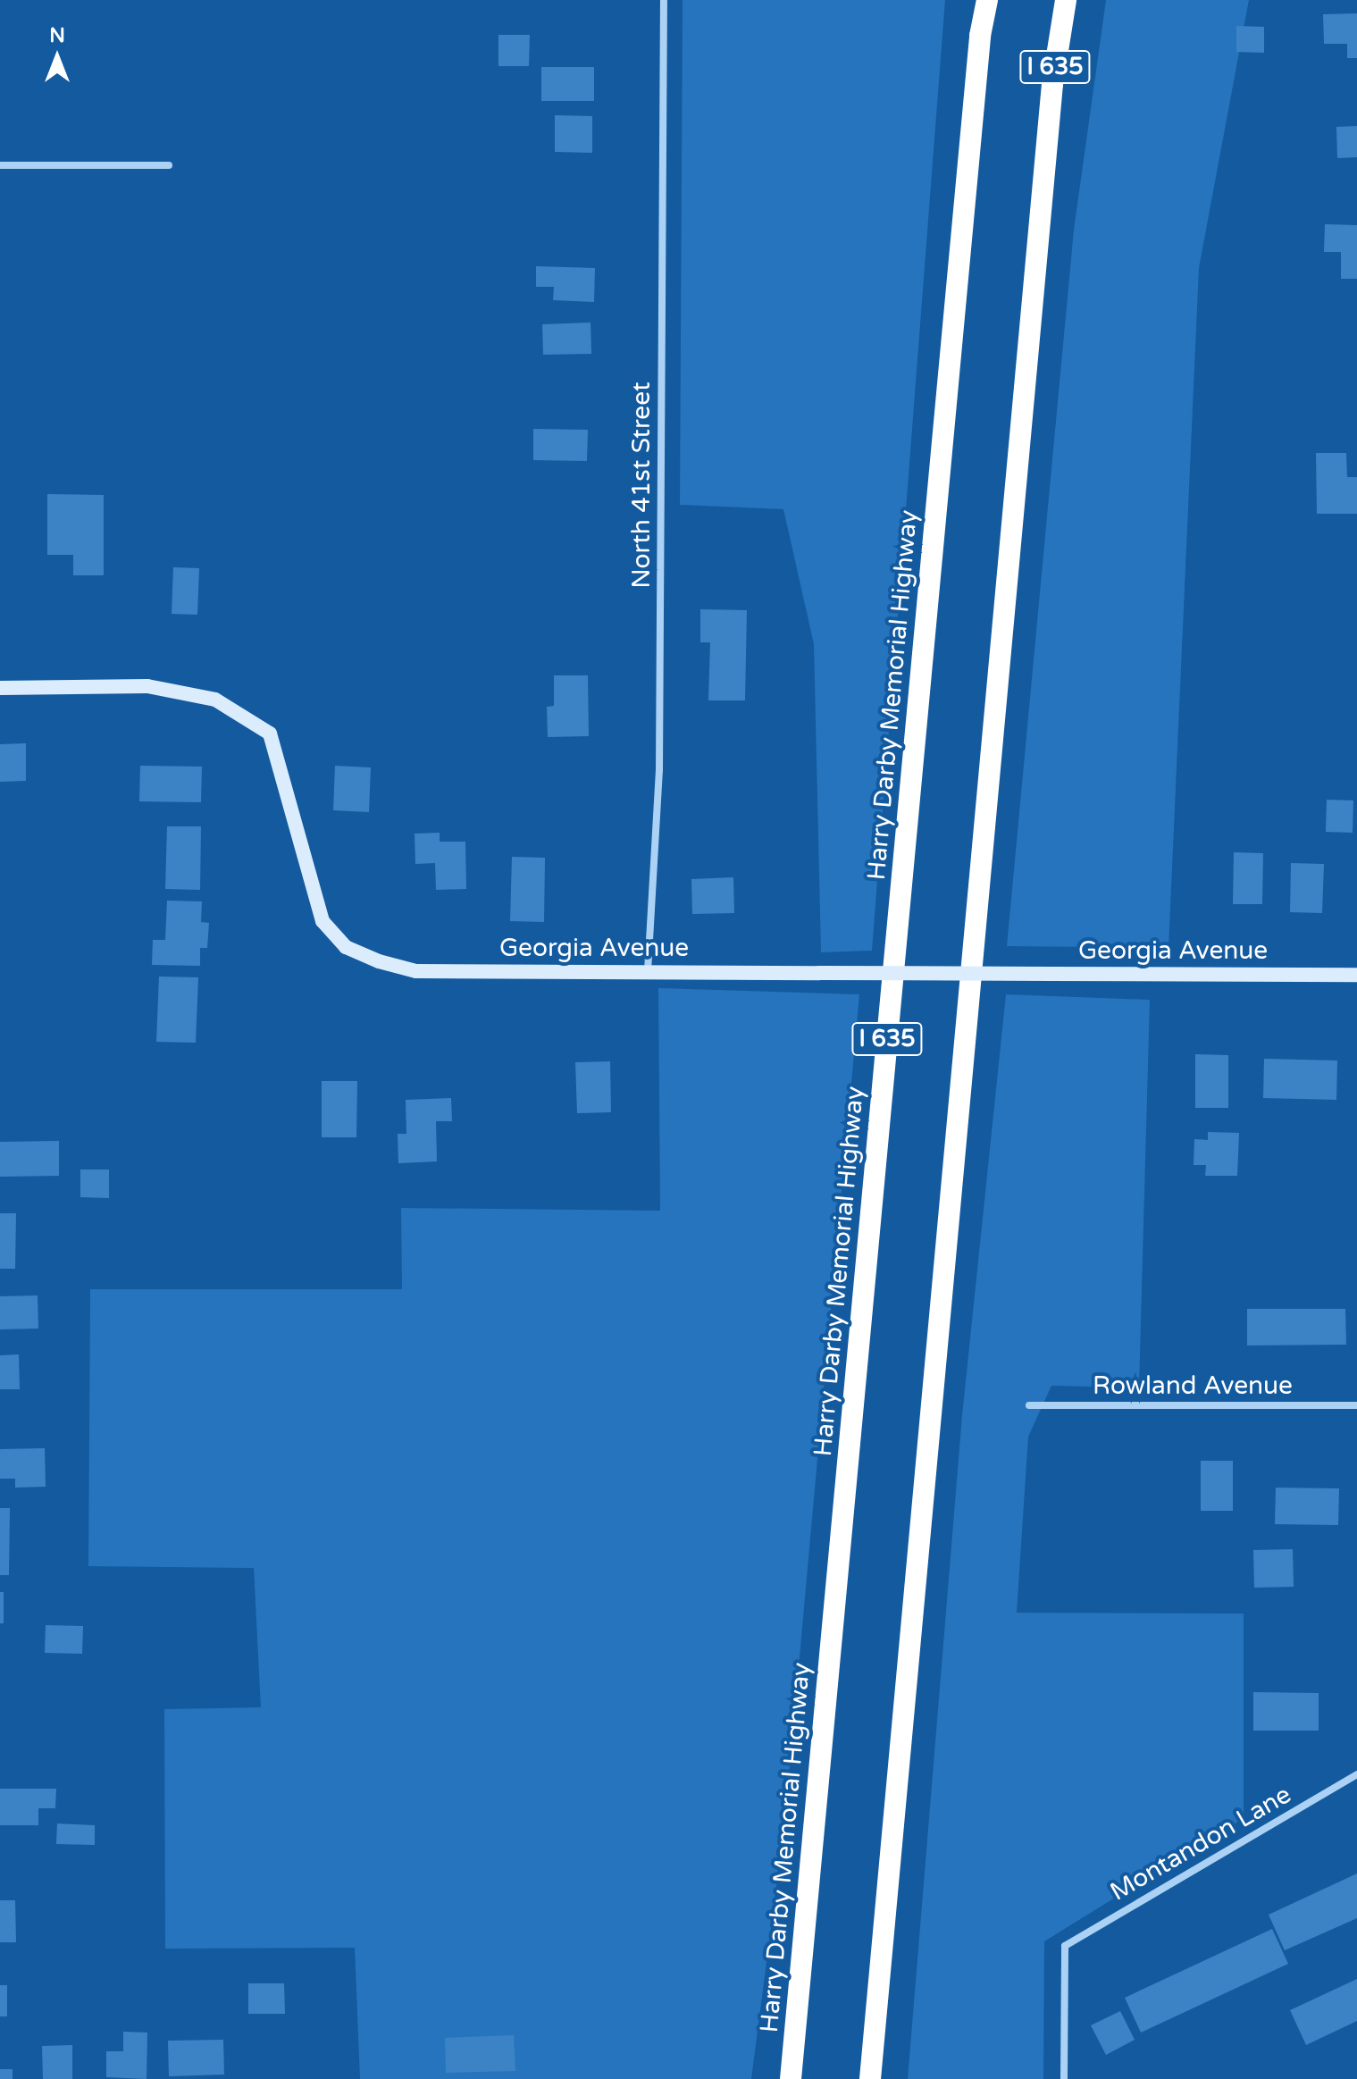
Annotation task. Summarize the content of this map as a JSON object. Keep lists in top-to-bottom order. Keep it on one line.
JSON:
{"streets":{"highway":["I 635","Harry Darby Memorial Highway"],"street":["North 41st Street","Georgia Avenue","Rowland Avenue","Montandon Lane"]},"crossings":[["North 41st Street","Georgia Avenue"]],"north":"top"}
